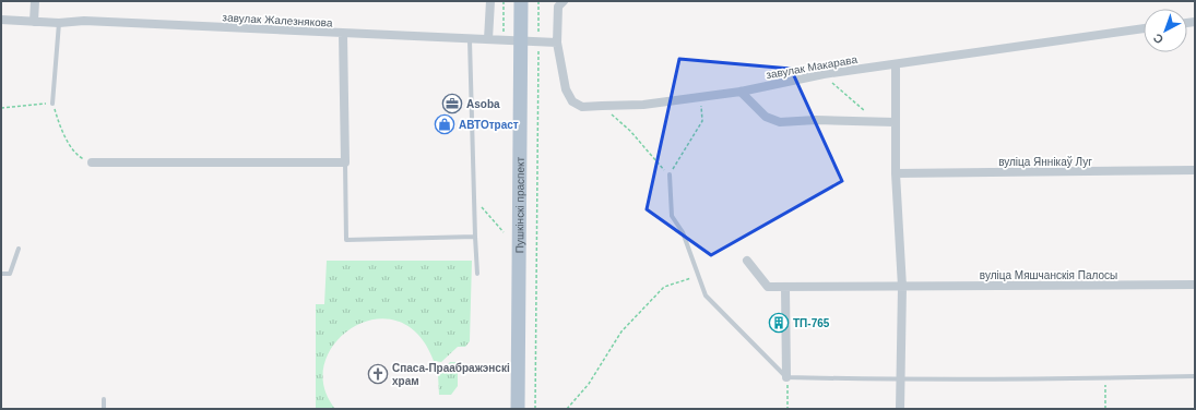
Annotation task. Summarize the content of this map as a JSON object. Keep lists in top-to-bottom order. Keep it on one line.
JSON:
{"streets":{"main road":["Пушкінскі праспект"],"street":["завулак Жалезнякова","завулак Макарава","вуліца Яннікаў Луг","вуліца Мяшчанскія Палосы"]},"crossings":[["завулак Жалезнякова","Пушкінскі праспект"]],"places":{"office":["Asoba"],"shop":["АВТОтраст"],"building":["ТП-765"],"church":["Спаса-Праабражэнскі храм"]},"north":"bottom left"}
